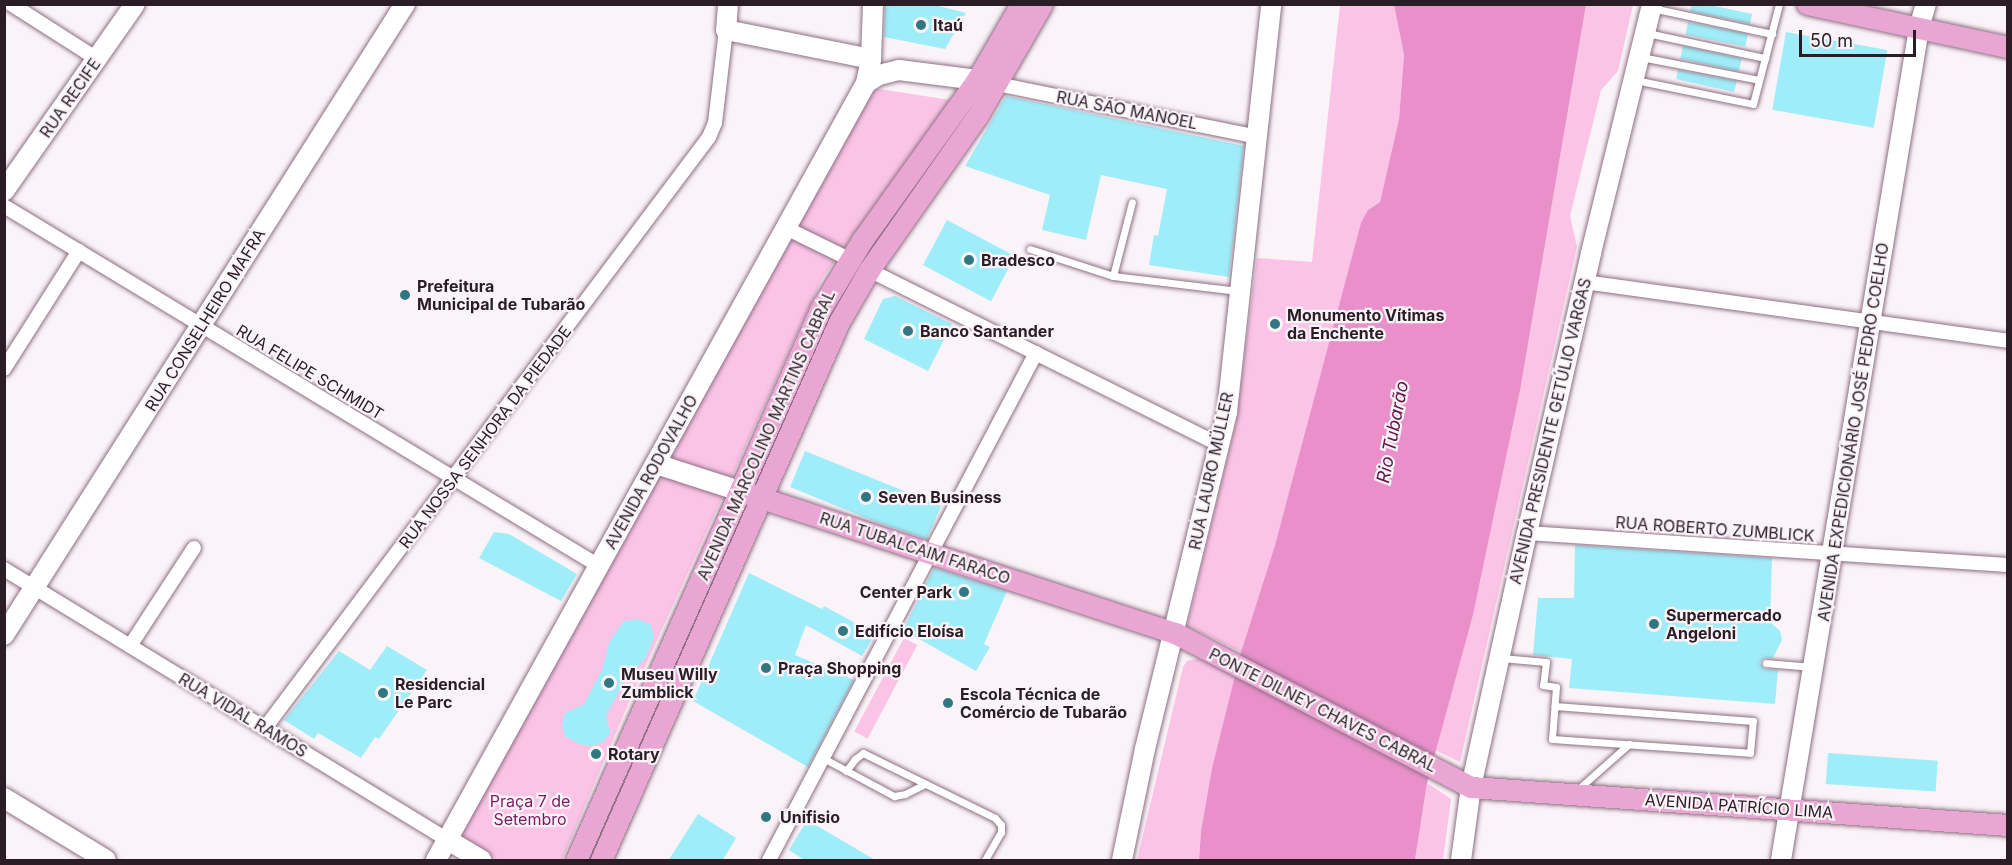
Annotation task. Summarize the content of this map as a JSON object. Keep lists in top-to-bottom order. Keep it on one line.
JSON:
{"streets":{"main road":["AVENIDA MARCOLINO MARTINS CABRAL","RUA TUBALCAIM FARACO","PONTE DILNEY CHAVES CABRAL","AVENIDA PATRÍCIO LIMA"],"street":["RUA RECIFE","RUA SÃO MANOEL","RUA CONSELHEIRO MAFRA","RUA FELIPE SCHMIDT","AVENIDA PRESIDENTE GETÚLIO VARGAS","AVENIDA EXPEDICIONÁRIO JOSÉ PEDRO COELHO","RUA NOSSA SENHORA DA PIEDADE","RUA LAURO MÜLLER","AVENIDA RODOVALHO","RUA ROBERTO ZUMBLICK","RUA VIDAL RAMOS"]},"crossings":[["RUA SÃO MANOEL","AVENIDA MARCOLINO MARTINS CABRAL"],["RUA SÃO MANOEL","RUA LAURO MÜLLER"],["RUA SÃO MANOEL","AVENIDA RODOVALHO"],["RUA CONSELHEIRO MAFRA","RUA FELIPE SCHMIDT"],["RUA CONSELHEIRO MAFRA","RUA VIDAL RAMOS"],["RUA FELIPE SCHMIDT","RUA NOSSA SENHORA DA PIEDADE"],["RUA FELIPE SCHMIDT","AVENIDA RODOVALHO"],["AVENIDA PRESIDENTE GETÚLIO VARGAS","RUA ROBERTO ZUMBLICK"],["AVENIDA PRESIDENTE GETÚLIO VARGAS","PONTE DILNEY CHAVES CABRAL"],["AVENIDA PRESIDENTE GETÚLIO VARGAS","AVENIDA PATRÍCIO LIMA"],["AVENIDA EXPEDICIONÁRIO JOSÉ PEDRO COELHO","RUA ROBERTO ZUMBLICK"],["AVENIDA EXPEDICIONÁRIO JOSÉ PEDRO COELHO","AVENIDA PATRÍCIO LIMA"],["AVENIDA MARCOLINO MARTINS CABRAL","RUA TUBALCAIM FARACO"],["RUA NOSSA SENHORA DA PIEDADE","RUA VIDAL RAMOS"],["RUA LAURO MÜLLER","RUA TUBALCAIM FARACO"],["RUA LAURO MÜLLER","PONTE DILNEY CHAVES CABRAL"],["AVENIDA RODOVALHO","RUA TUBALCAIM FARACO"],["AVENIDA RODOVALHO","RUA VIDAL RAMOS"],["RUA TUBALCAIM FARACO","PONTE DILNEY CHAVES CABRAL"],["PONTE DILNEY CHAVES CABRAL","AVENIDA PATRÍCIO LIMA"]],"water":["Rio Tubarão"],"parks":["Praça 7 de Setembro"],"places":["Itaú","Bradesco","Prefeitura Municipal de Tubarão","Monumento Vítimas da Enchente","Banco Santander","Seven Business","Center Park","Supermercado Angeloni","Edifício Eloísa","Praça Shopping","Museu Willy Zumblick","Residencial Le Parc","Escola Técnica de Comércio de Tubarão","Rotary","Unifisio"],"scale_bar":"50 m"}
